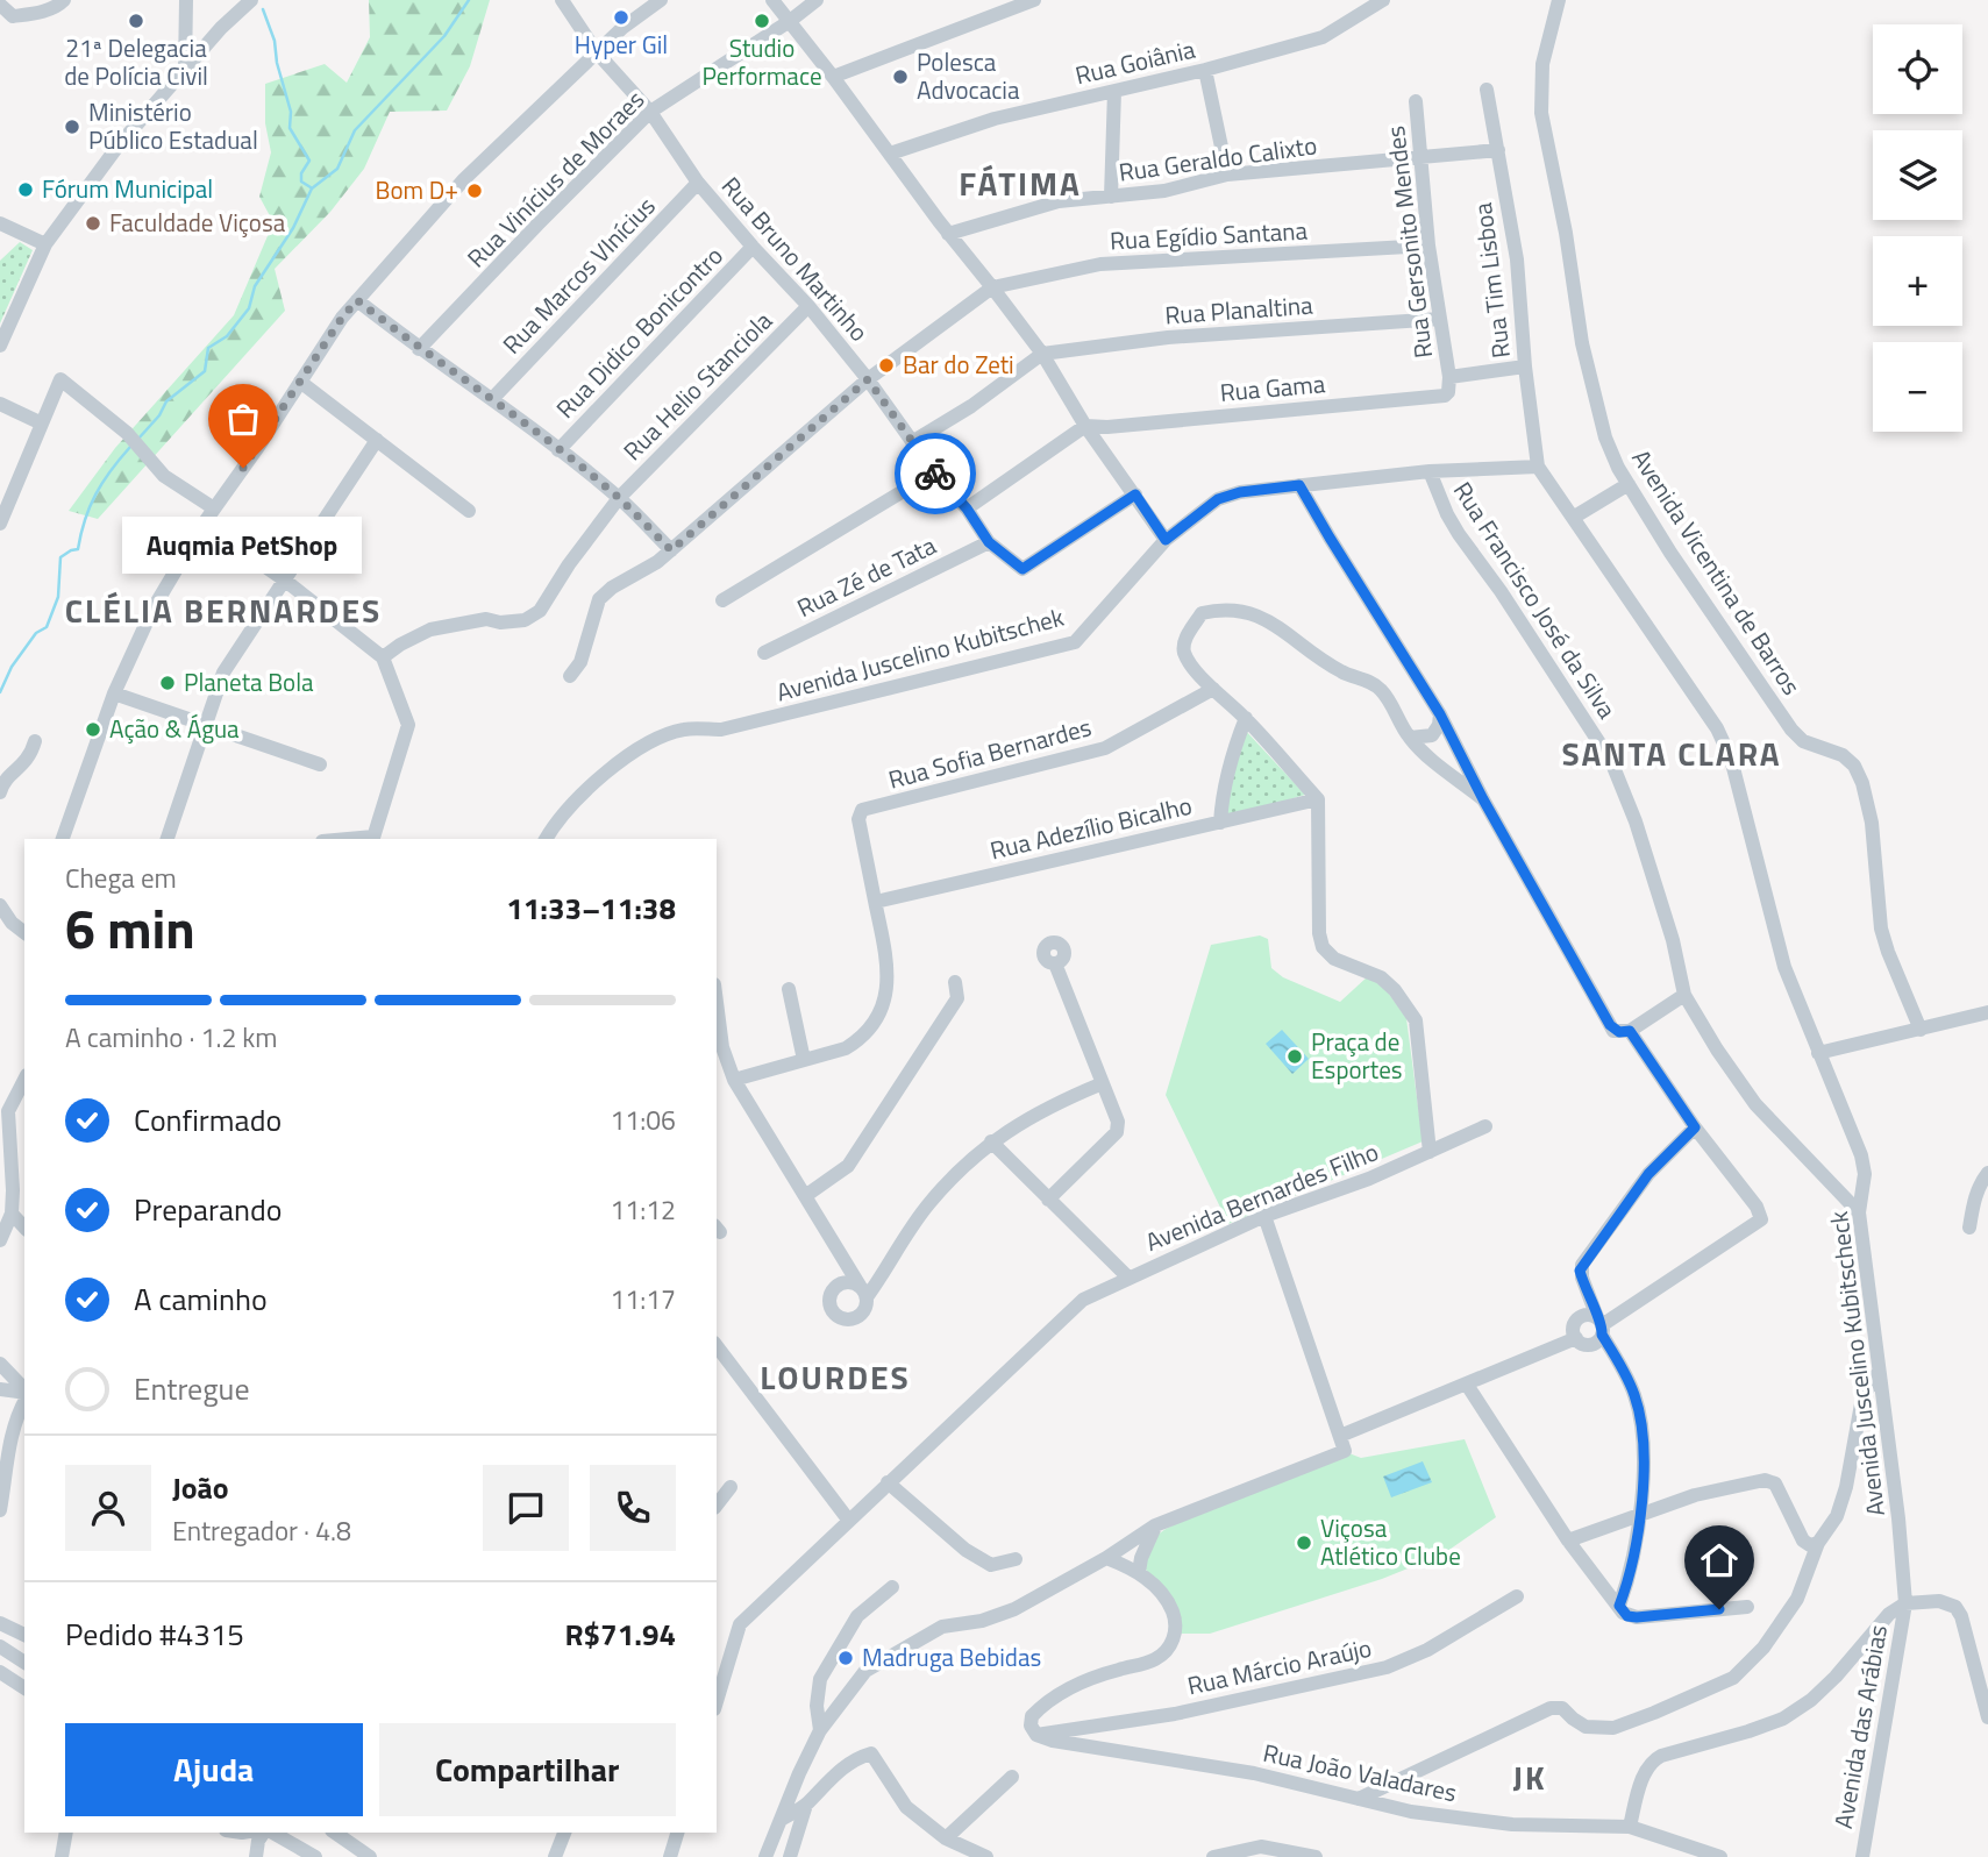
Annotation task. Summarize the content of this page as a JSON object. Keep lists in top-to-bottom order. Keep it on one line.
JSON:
{"streets":{"street":["Rua Goiânia","Rua Geraldo Calixto","Rua Vinícius de Moraes","Rua Egídio Santana","Rua Gersonito Mendes","Rua Bruno Martinho","Rua Marcos VInícius","Rua Tim Lisboa","Rua Planaltina","Rua Didico Bonicontro","Rua Helio Stanciola","Rua Gama","Avenida Vicentina de Barros","Rua Zé de Tata","Rua Francisco José da Silva","Avenida Juscelino Kubitschek","Rua Sofia Bernardes","Rua Adezílio Bicalho","Avenida Bernardes Filho","Avenida Juscelino Kubitscheck","Rua Márcio Araújo","Avenida das Arábias","Rua João Valadares"]},"crossings":[["Rua Geraldo Calixto","Rua Gersonito Mendes"],["Rua Geraldo Calixto","Rua Tim Lisboa"],["Rua Vinícius de Moraes","Rua Bruno Martinho"],["Rua Egídio Santana","Rua Gersonito Mendes"],["Rua Gersonito Mendes","Rua Planaltina"],["Rua Gersonito Mendes","Rua Gama"],["Rua Bruno Martinho","Rua Marcos VInícius"],["Rua Bruno Martinho","Rua Didico Bonicontro"],["Rua Bruno Martinho","Rua Helio Stanciola"],["Rua Bruno Martinho","Rua Zé de Tata"],["Rua Tim Lisboa","Avenida Juscelino Kubitschek"],["Rua Tim Lisboa","Avenida Juscelino Kubitscheck"],["Rua Francisco José da Silva","Avenida Juscelino Kubitschek"],["Rua Francisco José da Silva","Avenida Juscelino Kubitscheck"],["Avenida Juscelino Kubitschek","Avenida Juscelino Kubitscheck"],["Rua Sofia Bernardes","Rua Adezílio Bicalho"],["Avenida Juscelino Kubitscheck","Avenida das Arábias"],["Rua Márcio Araújo","Rua João Valadares"]],"districts":["FÁTIMA","CLÉLIA BERNARDES","SANTA CLARA","LOURDES","JK"],"places":["Hyper Gil","21ª Delegacia de Polícia Civil","Studio Performace","Polesca Advocacia","Ministério Público Estadual","Fórum Municipal","Bom D+","Faculdade Viçosa","Bar do Zeti","Auqmia PetShop","Planeta Bola","Ação & Água","Praça de Esportes","Viçosa Atlético Clube","Madruga Bebidas"],"page":{"map_buttons":["+","−"],"bubble":"Auqmia PetShop","heading":["6 min","Chega em","11:33–11:38"],"panel":["João","Entregador · 4.8","Pedido #4315","R$71.94"],"bar":"A caminho · 1.2 km","list":[["Confirmado","11:06"],["Preparando","11:12"],["A caminho","11:17"],"Entregue"],"buttons":["Ajuda","Compartilhar"]}}
